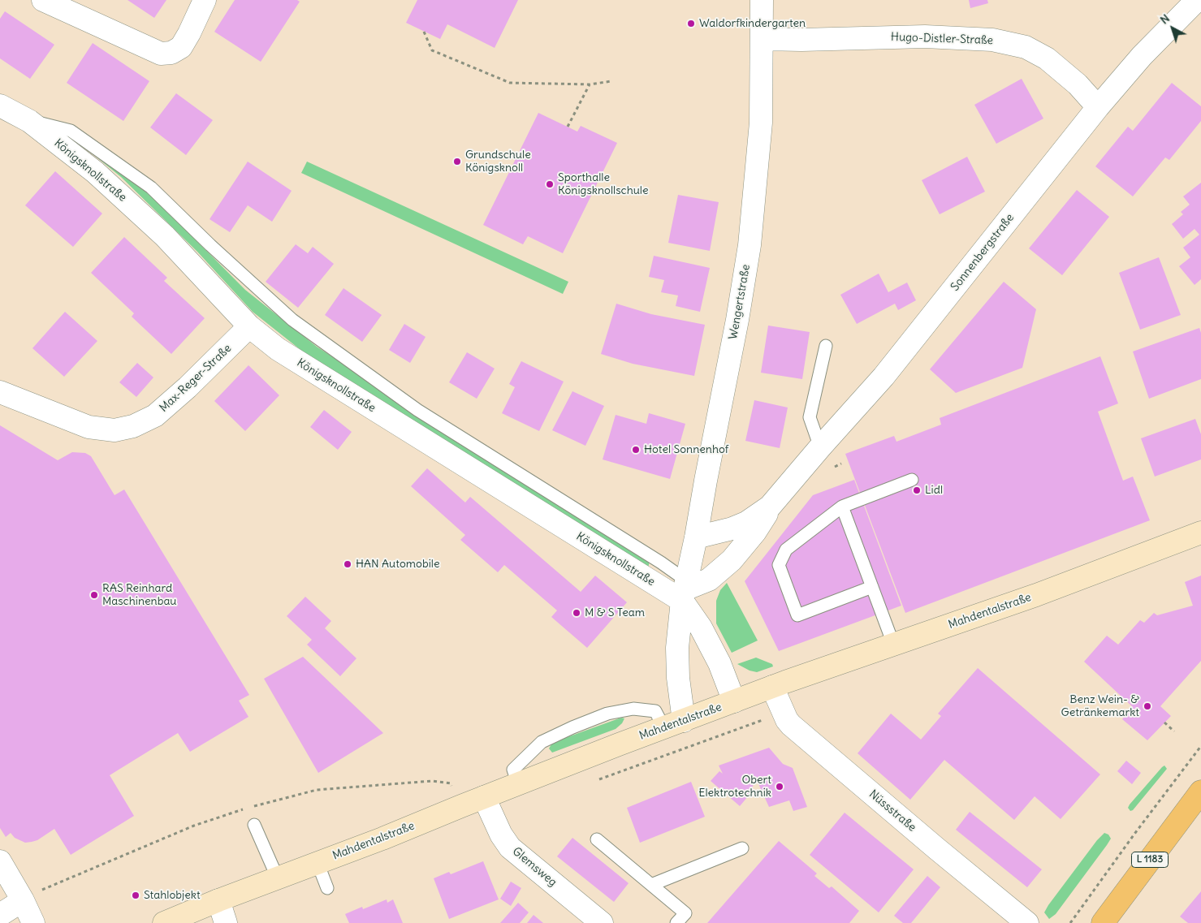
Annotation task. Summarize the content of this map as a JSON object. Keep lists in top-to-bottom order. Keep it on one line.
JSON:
{"streets":{"main road":["Mahdentalstraße","L 1183"],"street":["Hugo-Distler-Straße","Königsknollstraße","Sonnenbergstraße","Wengertstraße","Max-Reger-Straße","Nüssstraße","Glemsweg"]},"crossings":[["Hugo-Distler-Straße","Sonnenbergstraße"],["Hugo-Distler-Straße","Wengertstraße"],["Königsknollstraße","Sonnenbergstraße"],["Königsknollstraße","Wengertstraße"],["Königsknollstraße","Max-Reger-Straße"],["Sonnenbergstraße","Wengertstraße"],["Wengertstraße","Mahdentalstraße"],["Mahdentalstraße","Nüssstraße"],["Mahdentalstraße","Glemsweg"]],"places":["Waldorfkindergarten","Grundschule Königsknoll","Sporthalle Königsknollschule","Hotel Sonnenhof","Lidl","HAN Automobile","RAS Reinhard Maschinenbau","M & S Team","Benz Wein- & Getränkemarkt","Obert Elektrotechnik","Stahlobjekt"],"north":"top left"}
